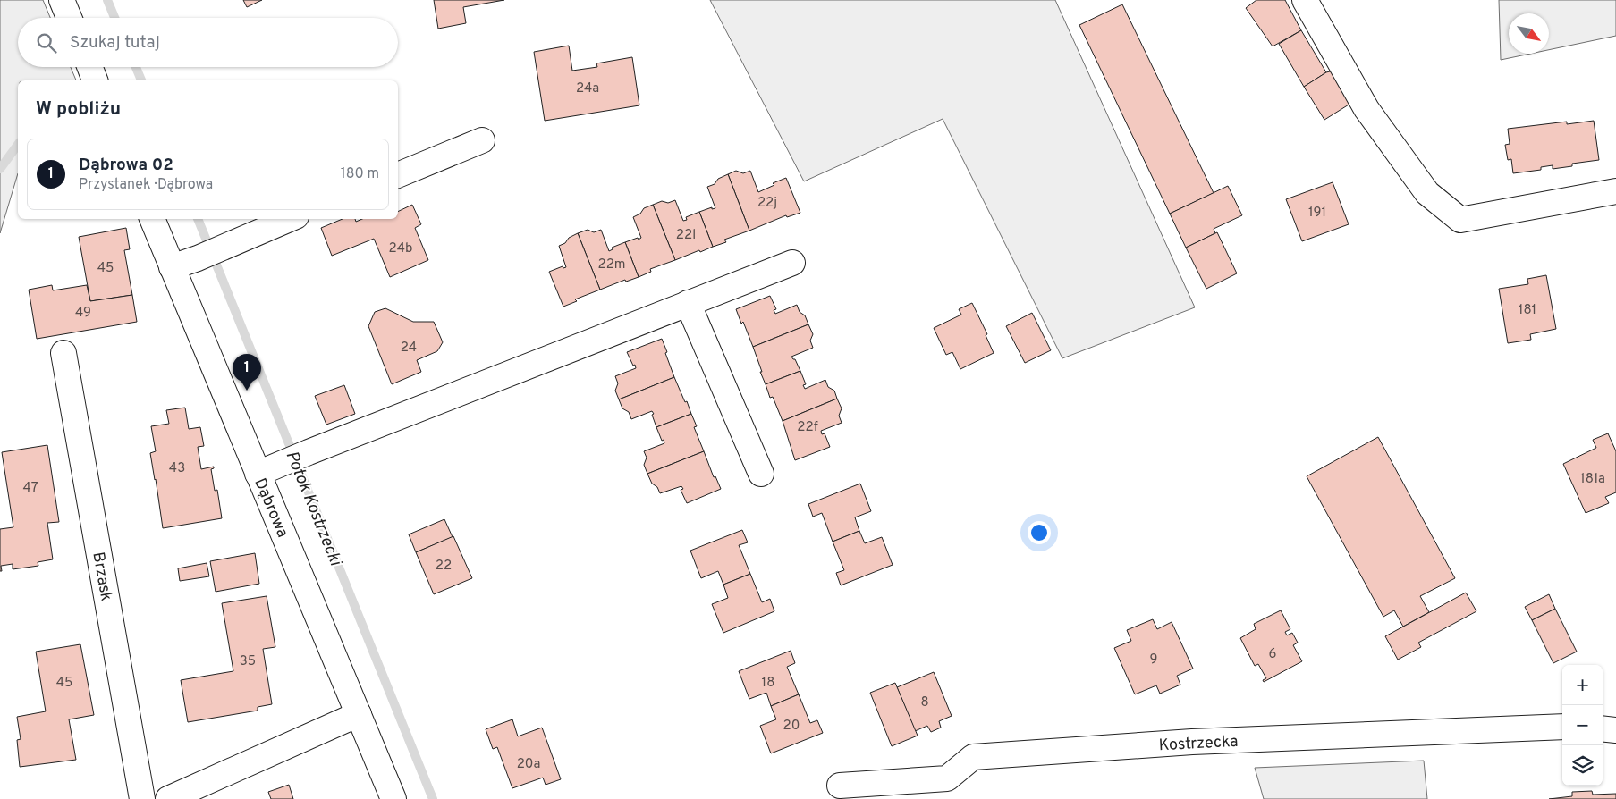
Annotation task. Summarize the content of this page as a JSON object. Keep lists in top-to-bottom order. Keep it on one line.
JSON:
{"streets":{"street":["Dąbrowa","Brzask","Kostrzecka"]},"water":["Potok Kostrzecki"],"house_numbers":["24a","22j","191","22l","24b","22m","45","181","49","24","22f","43","181a","47","22","6","9","35","45","18","8","20","20a"],"north":"bottom right","page":{"search":"Szukaj tutaj","heading":"W pobliżu","list":[{"mark":"1","name":"Dąbrowa 02","note":"Przystanek · Dąbrowa","value":"180 m"}],"pins":"1","map_buttons":["+","−"]}}
